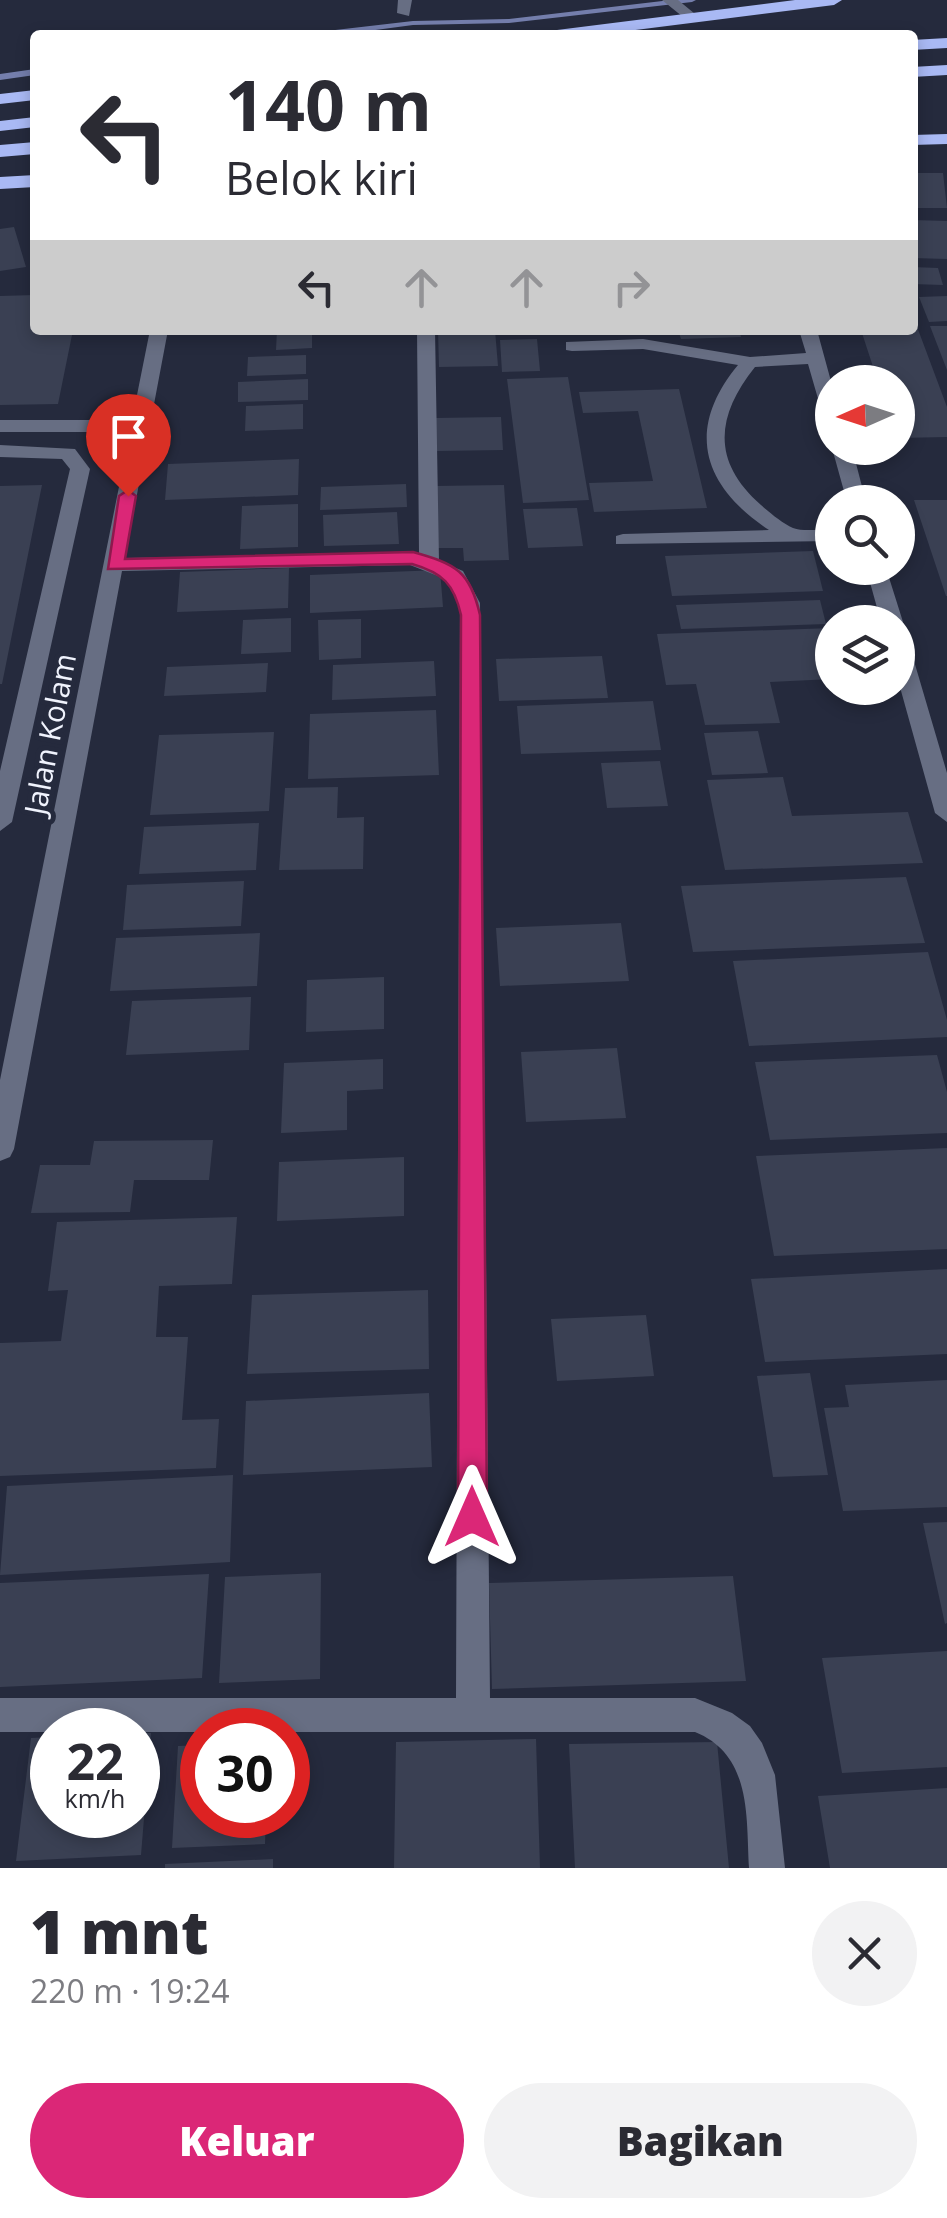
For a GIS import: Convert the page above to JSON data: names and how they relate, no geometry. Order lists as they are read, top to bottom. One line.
{"streets":{"street":["Jalan Kolam"]},"north":"left","page":{"turn":["140 m","Belok kiri"],"speed":"22 km/h","limit":"30","heading":["1 mnt","220 m · 19:24"],"buttons":["Keluar","Bagikan"]}}
